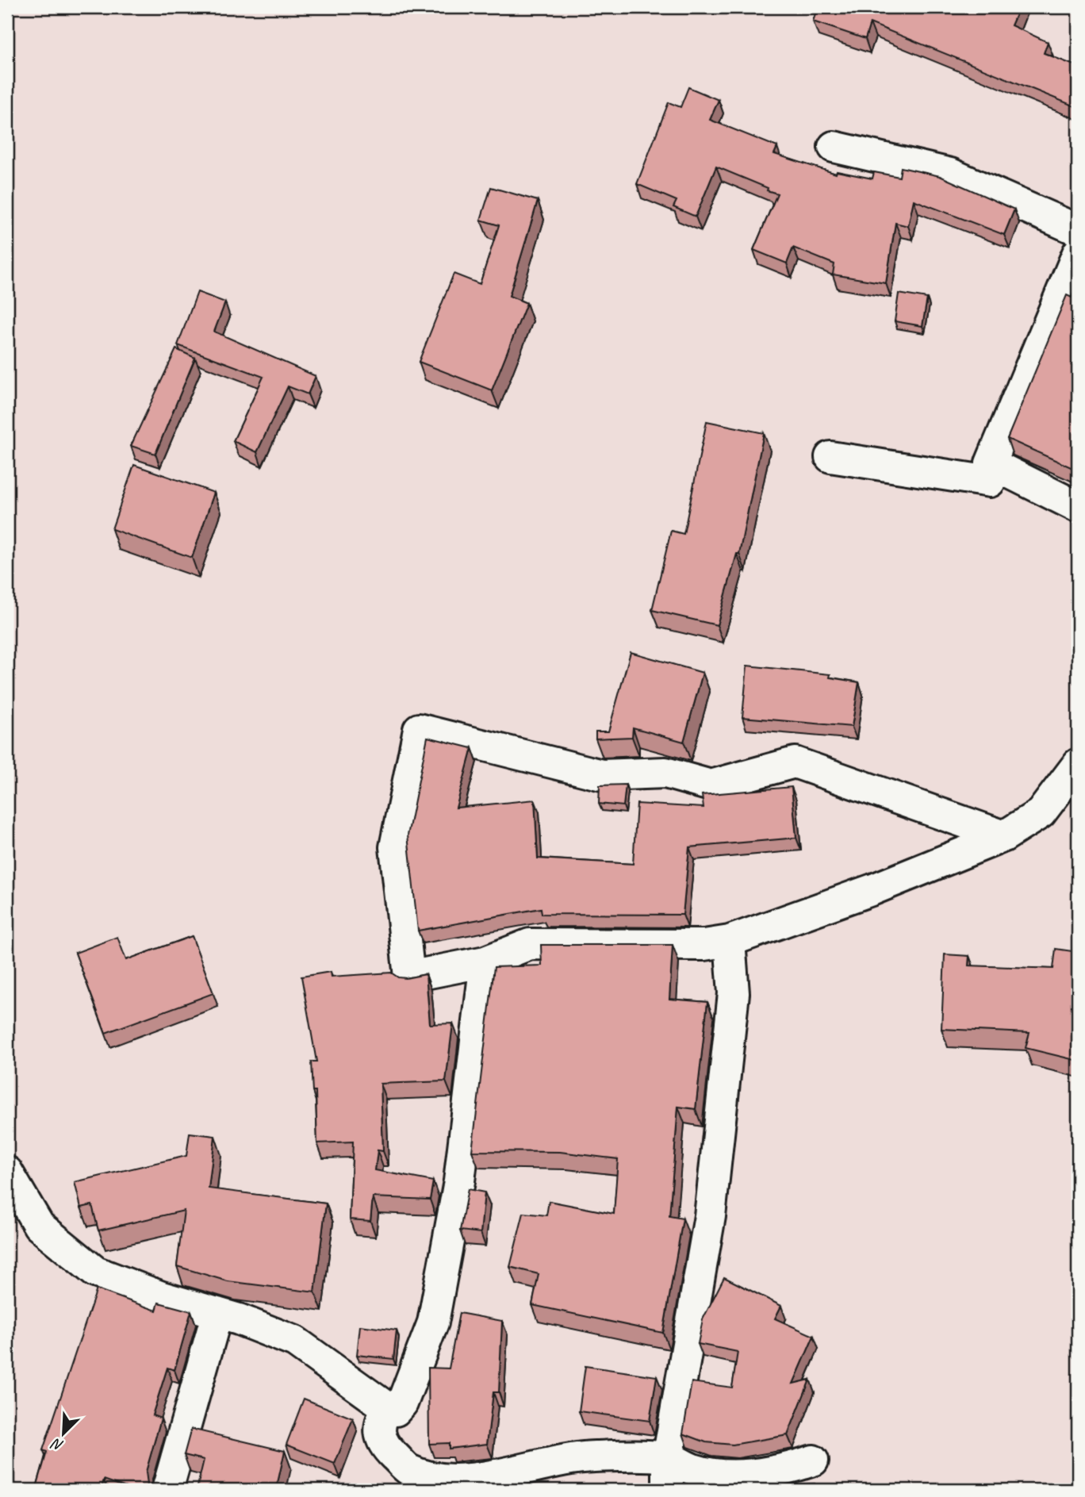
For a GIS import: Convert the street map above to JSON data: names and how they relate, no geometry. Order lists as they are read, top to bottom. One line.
{"north":"bottom left"}
